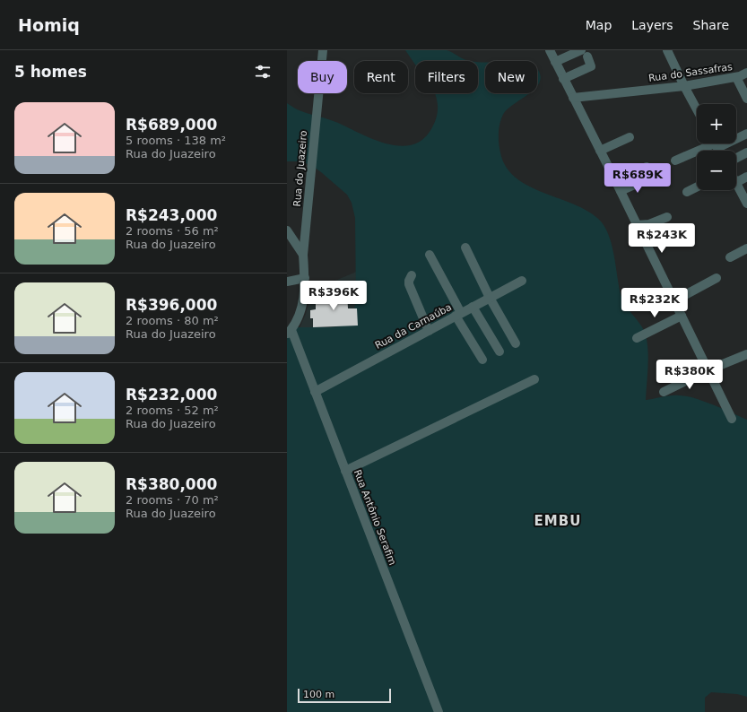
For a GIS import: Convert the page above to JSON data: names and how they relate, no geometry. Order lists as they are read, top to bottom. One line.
{"streets":{"street":["Rua do Sassafras","Rua do Juazeiro","Rua da Carnaúba","Rua Antônio Serafim"]},"crossings":[["Rua do Juazeiro","Rua Antônio Serafim"],["Rua da Carnaúba","Rua Antônio Serafim"]],"districts":["EMBU"],"scale_bar":"100 m","page":{"header":"Homiq","nav":["Map","Layers","Share"],"heading":"5 homes","chip":["Buy","Rent","Filters","New"],"list":[{"name":"R$689,000","note":"5 rooms · 138 m² · Rua do Juazeiro"},{"name":"R$243,000","note":"2 rooms · 56 m² · Rua do Juazeiro"},{"name":"R$396,000","note":"2 rooms · 80 m² · Rua do Juazeiro"},{"name":"R$232,000","note":"2 rooms · 52 m² · Rua do Juazeiro"},{"name":"R$380,000","note":"2 rooms · 70 m² · Rua do Juazeiro"}],"map_buttons":["+","−"],"price":["R$689K","R$243K","R$396K","R$232K","R$380K"],"scale":"100 m"}}
